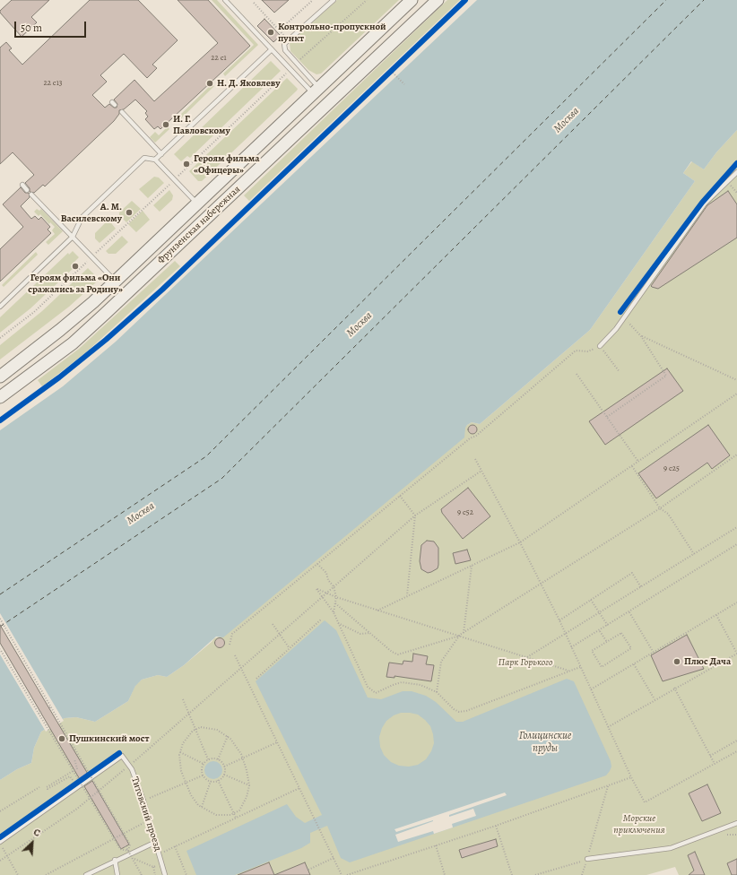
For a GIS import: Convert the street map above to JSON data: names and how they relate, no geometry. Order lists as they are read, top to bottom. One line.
{"streets":{"main road":["Фрунзенская набережная"],"lane":["Титовский проезд"]},"water":["Москва","Голицинские пруды"],"parks":["Парк Горького","Морские приключения"],"places":["Контрольно-пропускной пункт","Н. Д. Яковлеву","И. Г. Павловскому","Героям фильма «Офицеры»","А. М. Василевскому","Героям фильма «Они сражались за Родину»","Плюс Дача","Пушкинский мост"],"house_numbers":["22 с1","22 с13","9 с25","9 с52"],"scale_bar":"50 m","north":"top right"}
